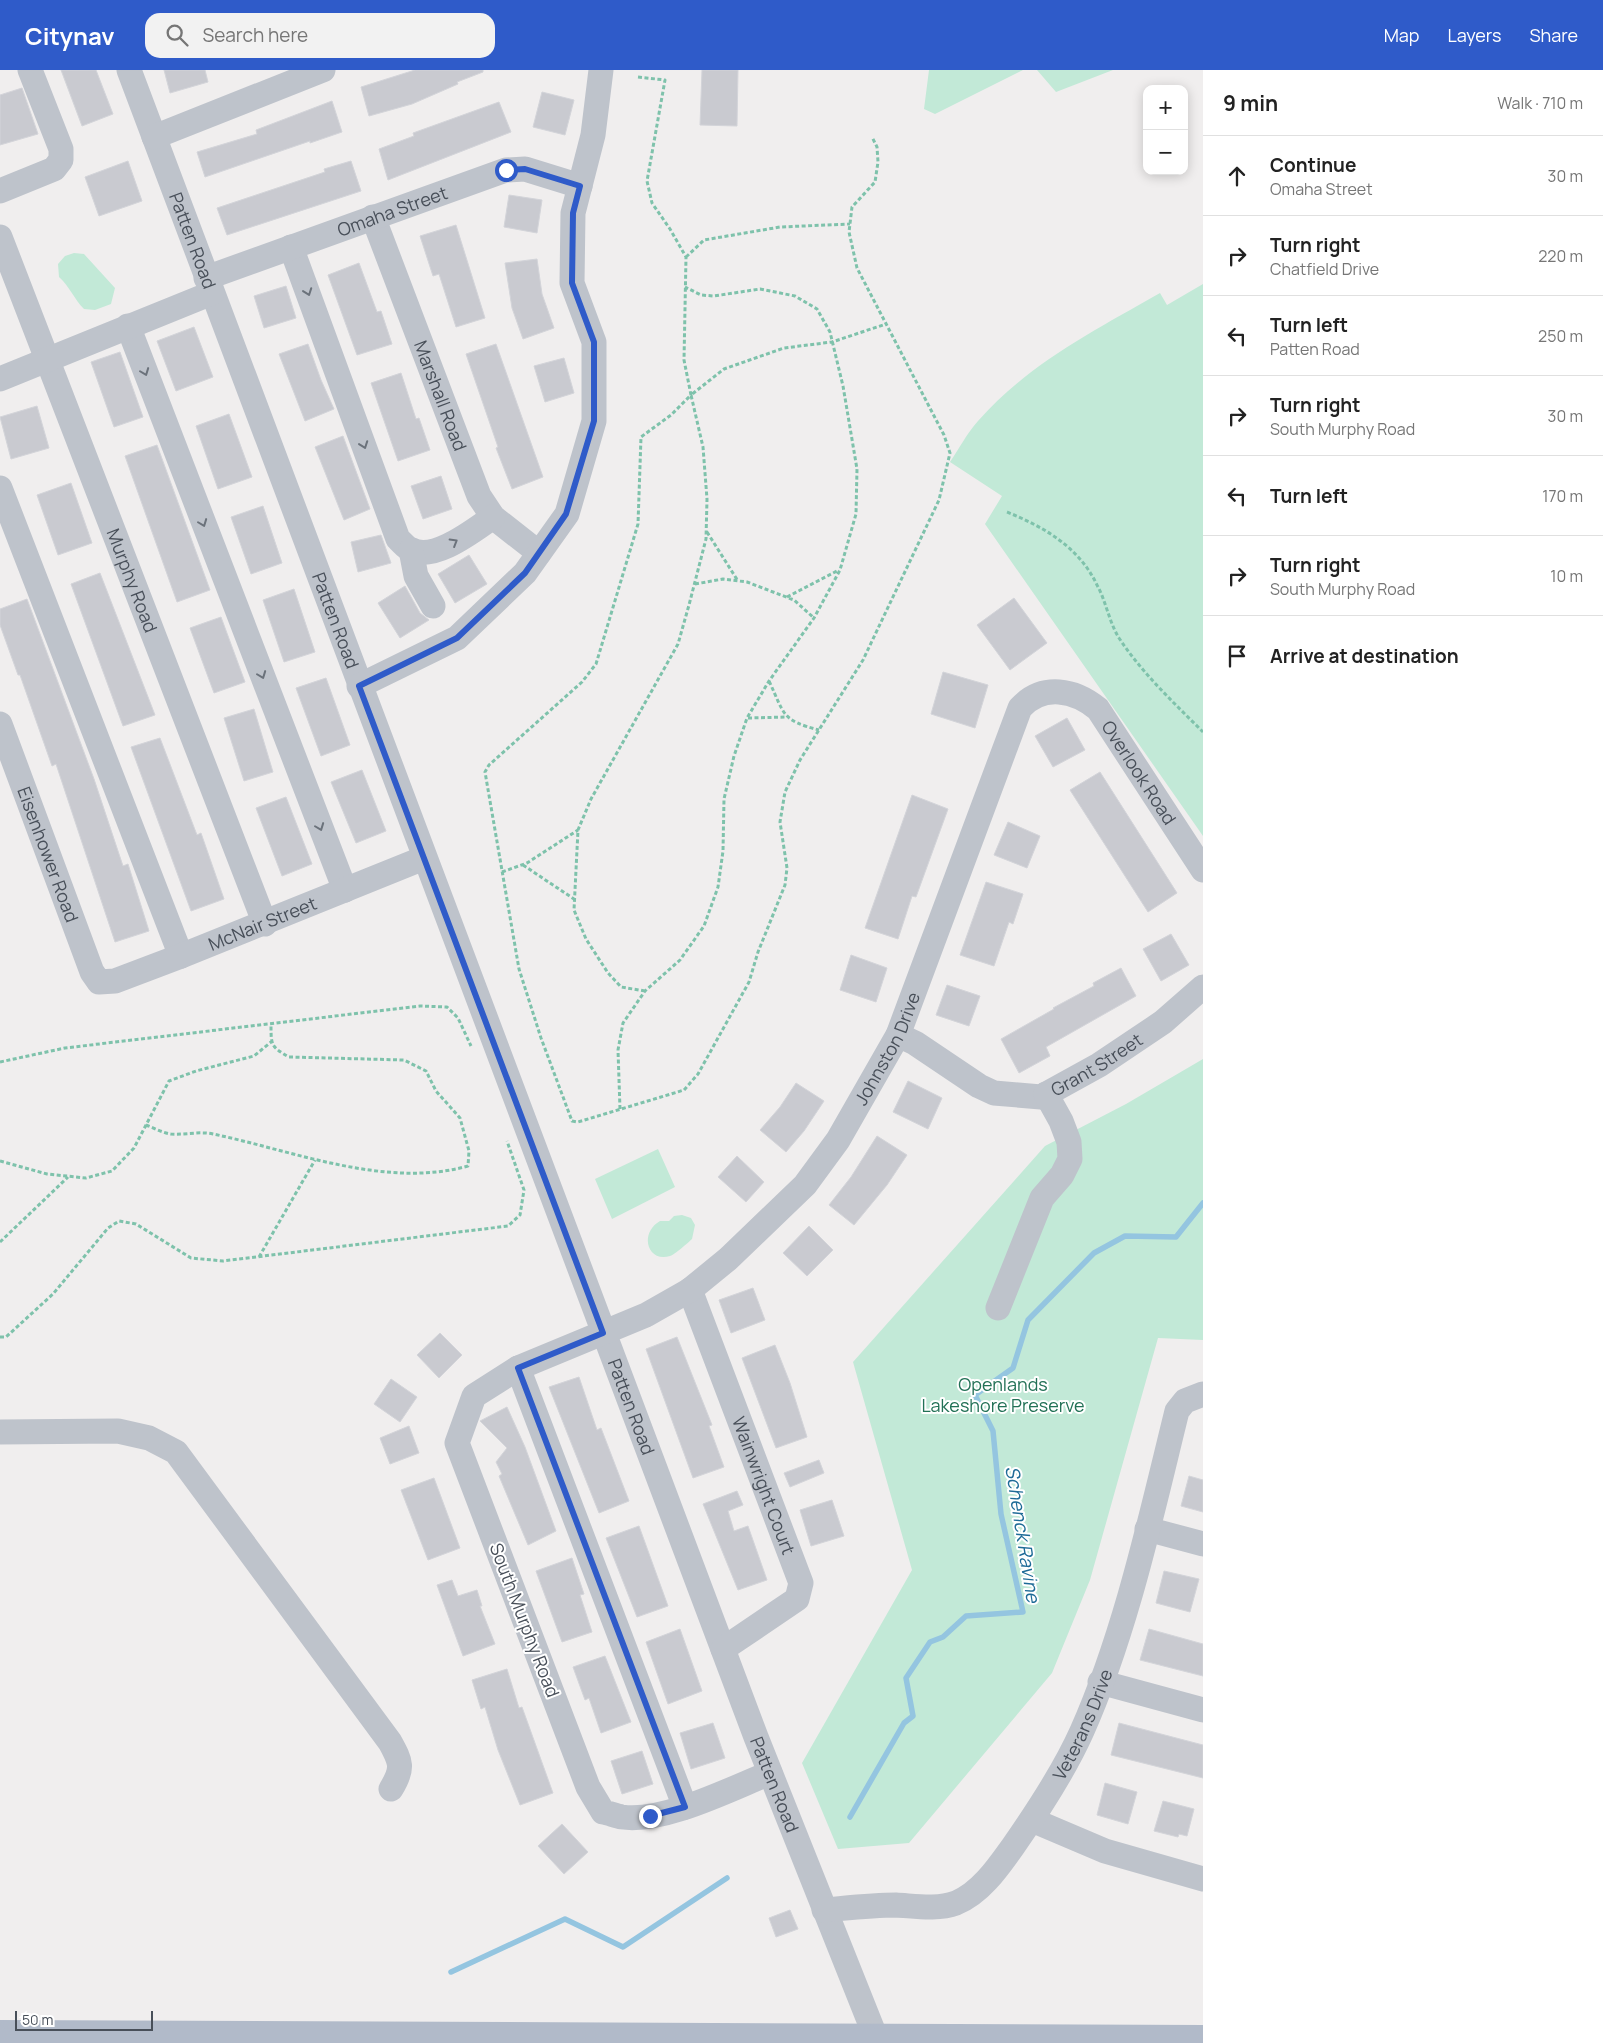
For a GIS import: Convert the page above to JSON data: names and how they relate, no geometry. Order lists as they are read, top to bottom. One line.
{"streets":{"street":["Omaha Street","Patten Road","Marshall Road","Murphy Road","Overlook Road","Eisenhower Road","McNair Street","Johnston Drive","Grant Street","Wainwright Court","South Murphy Road","Veterans Drive"]},"crossings":[["Omaha Street","Patten Road"],["Omaha Street","Marshall Road"],["Omaha Street","Murphy Road"],["Patten Road","McNair Street"],["Patten Road","Johnston Drive"],["Patten Road","Wainwright Court"],["Patten Road","South Murphy Road"],["Patten Road","Veterans Drive"],["Murphy Road","McNair Street"],["Overlook Road","Johnston Drive"],["Eisenhower Road","McNair Street"],["Johnston Drive","Grant Street"],["Johnston Drive","Wainwright Court"],["Johnston Drive","South Murphy Road"]],"water":["Schenck Ravine"],"parks":["Openlands Lakeshore Preserve"],"scale_bar":"50 m","page":{"header":"Citynav","search":"Search here","nav":["Map","Layers","Share"],"heading":["9 min","Walk · 710 m"],"map_buttons":["+","−"],"list":[["Continue","Omaha Street","30 m"],["Turn right","Chatfield Drive","220 m"],["Turn left","Patten Road","250 m"],["Turn right","South Murphy Road","30 m"],["Turn left","170 m"],["Turn right","South Murphy Road","10 m"],"Arrive at destination"],"scale":"50 m"}}
